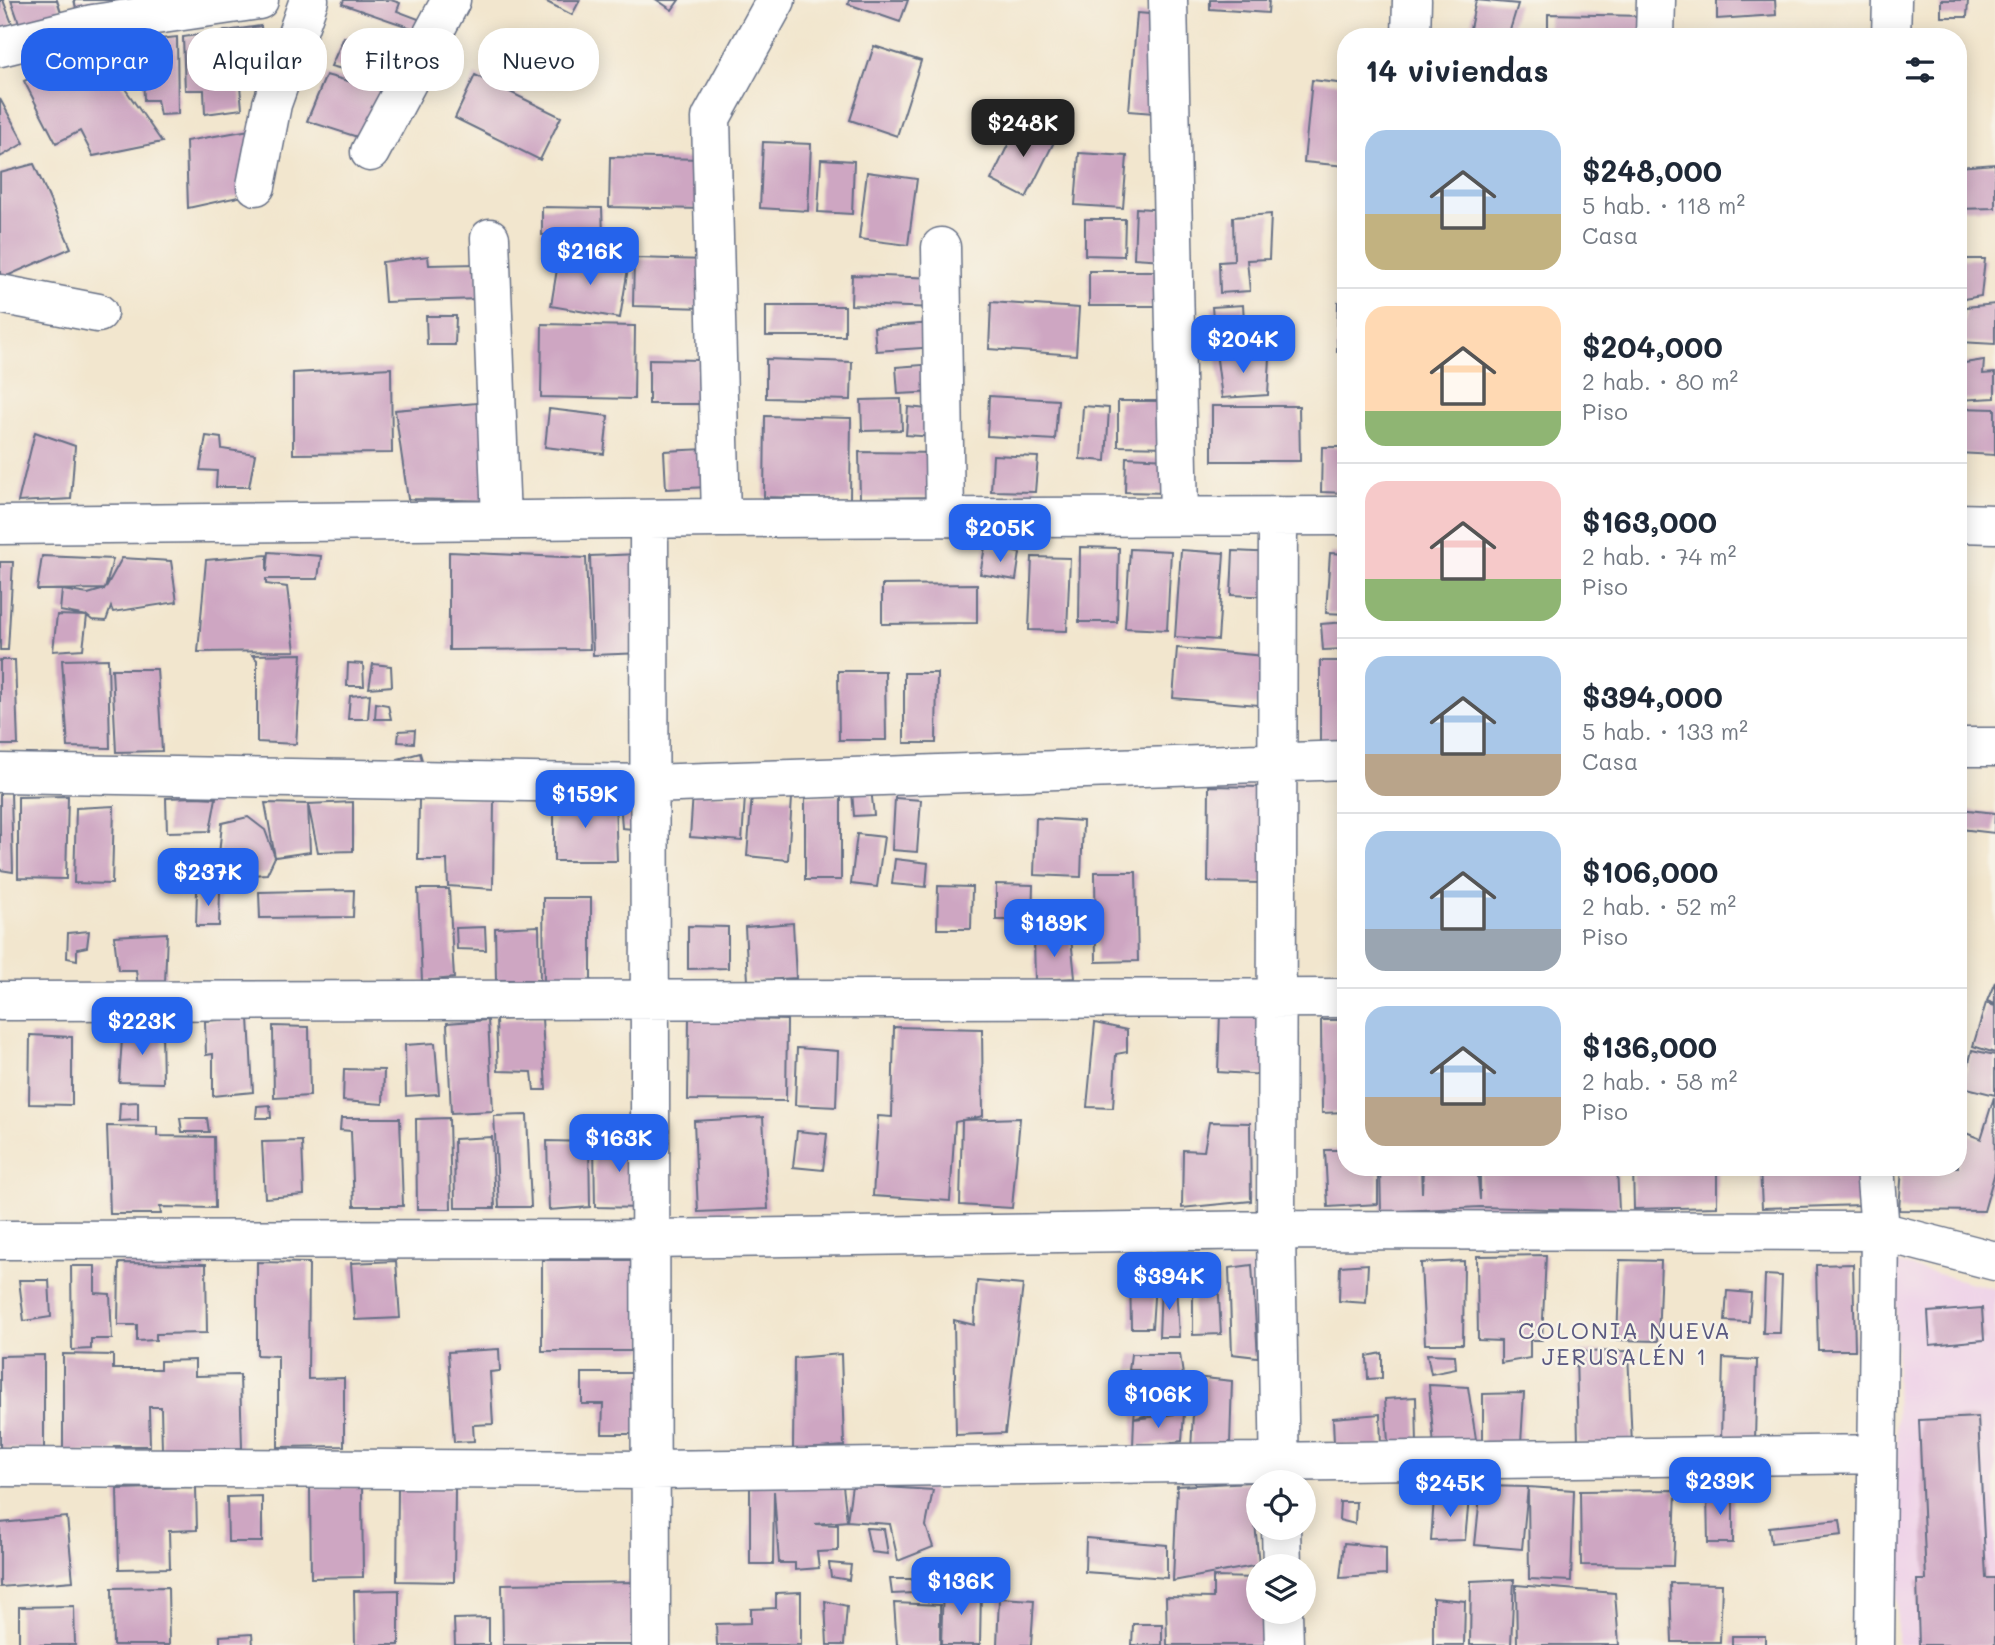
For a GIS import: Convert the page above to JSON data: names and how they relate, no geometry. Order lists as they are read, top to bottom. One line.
{"districts":["COLONIA NUEVA JERUSALÉN 1"],"page":{"chip":["Comprar","Alquilar","Filtros","Nuevo"],"heading":"14 viviendas","price":["$248K","$216K","$204K","$205K","$159K","$237K","$189K","$223K","$163K","$394K","$106K","$239K","$245K","$136K"],"list":[{"name":"$248,000","note":"5 hab. · 118 m² · Casa"},{"name":"$204,000","note":"2 hab. · 80 m² · Piso"},{"name":"$163,000","note":"2 hab. · 74 m² · Piso"},{"name":"$394,000","note":"5 hab. · 133 m² · Casa"},{"name":"$106,000","note":"2 hab. · 52 m² · Piso"},{"name":"$136,000","note":"2 hab. · 58 m² · Piso"}]}}
